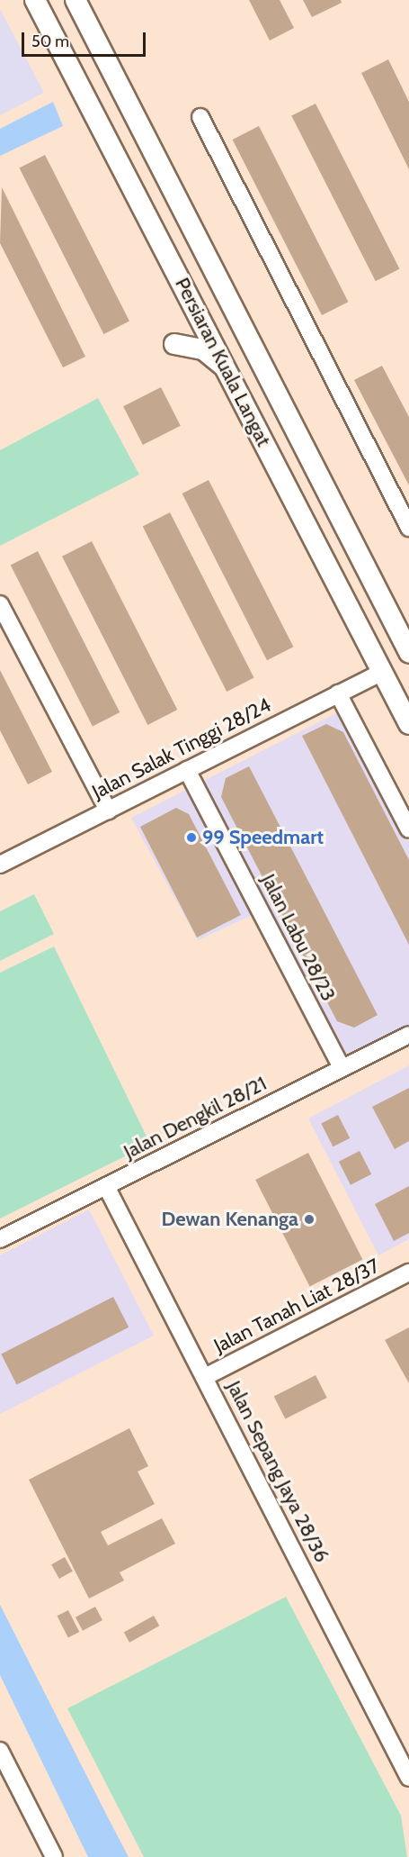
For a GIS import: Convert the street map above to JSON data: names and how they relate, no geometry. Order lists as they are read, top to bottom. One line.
{"streets":{"main road":["Persiaran Kuala Langat"],"street":["Jalan Salak Tinggi 28/24","Jalan Labu 28/23","Jalan Dengkil 28/21","Jalan Tanah Liat 28/37","Jalan Sepang Jaya 28/36"]},"crossings":[["Persiaran Kuala Langat","Jalan Salak Tinggi 28/24"],["Jalan Salak Tinggi 28/24","Jalan Labu 28/23"],["Jalan Labu 28/23","Jalan Dengkil 28/21"],["Jalan Dengkil 28/21","Jalan Sepang Jaya 28/36"],["Jalan Tanah Liat 28/37","Jalan Sepang Jaya 28/36"]],"places":["99 Speedmart","Dewan Kenanga"],"scale_bar":"50 m"}
